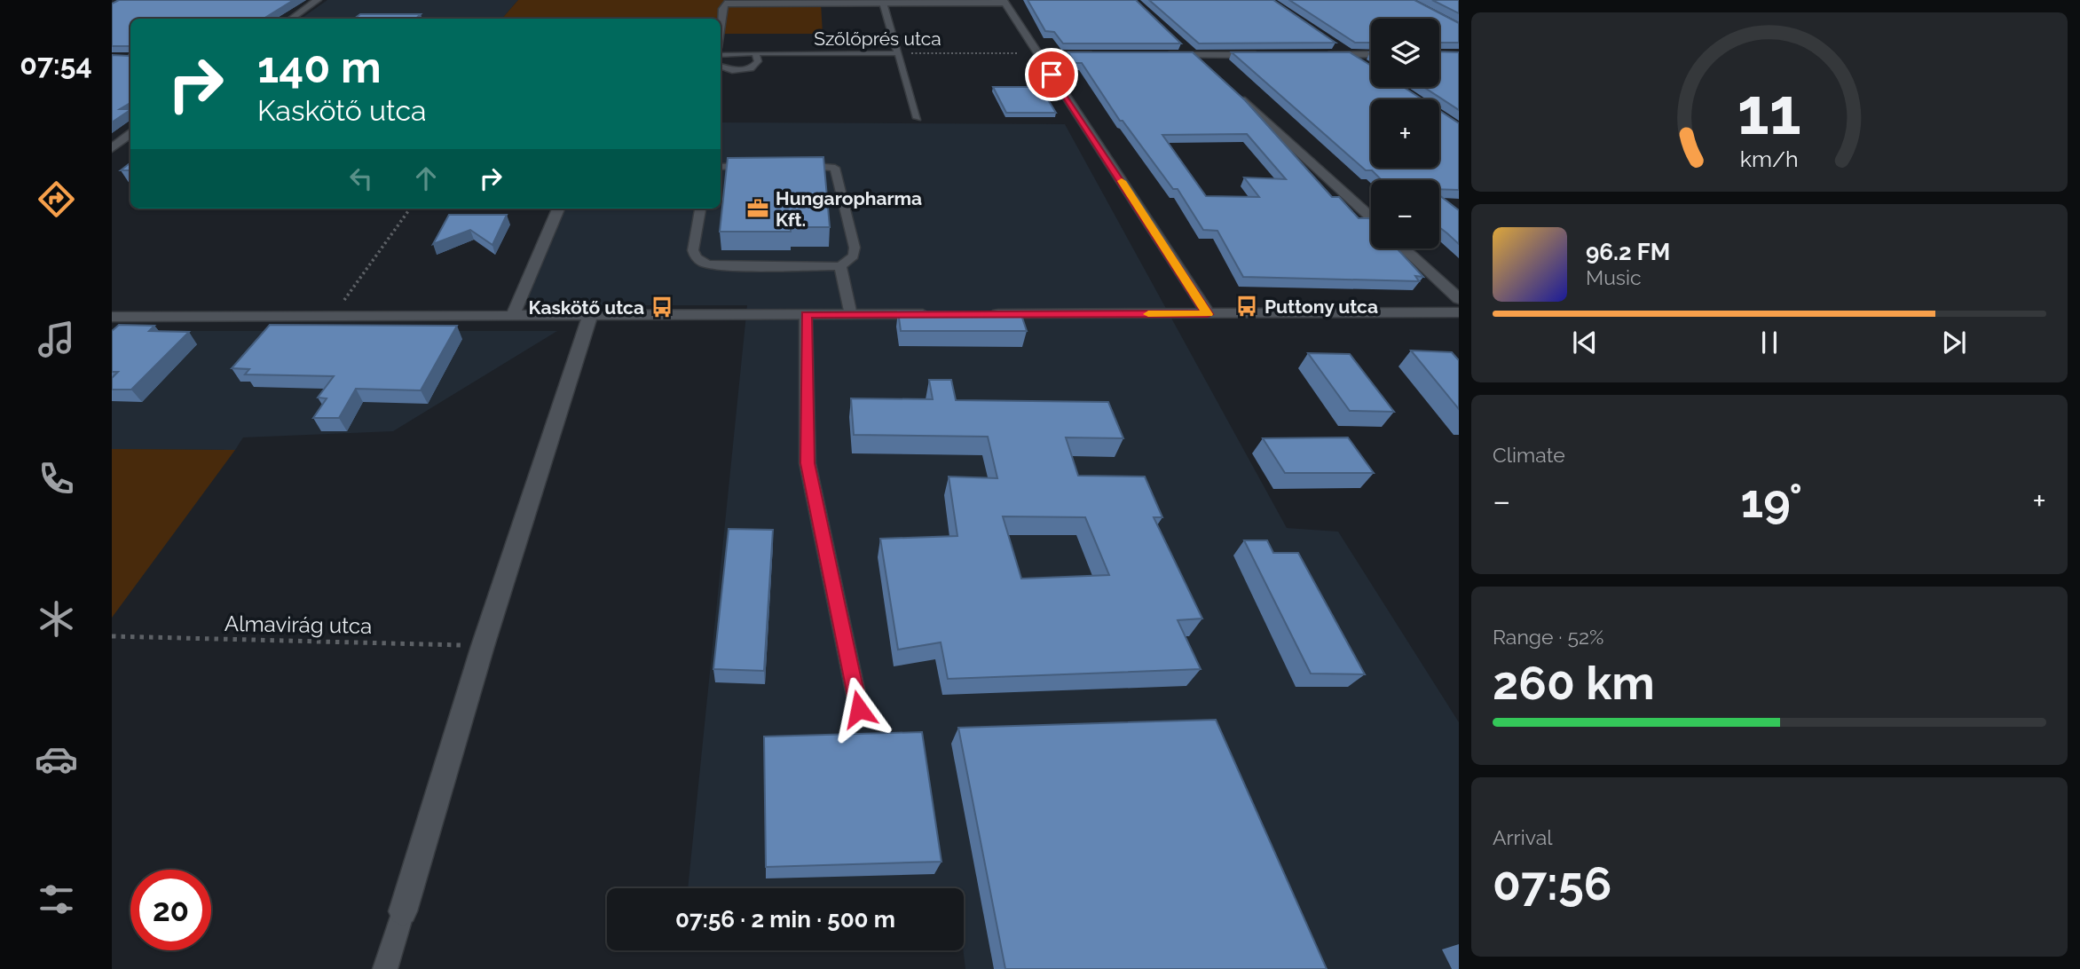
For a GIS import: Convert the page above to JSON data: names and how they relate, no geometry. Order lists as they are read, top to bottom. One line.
{"streets":{"lane":["Szőlőprés utca"],"path":["Almavirág utca"]},"places":{"office":["Hungaropharma Kft."],"bus stop":["Puttony utca","Kaskötő utca"]},"page":{"tabs":"07:54","map_buttons":["+","−"],"turn":["140 m","Kaskötő utca"],"song":["96.2 FM","Music"],"tile":["Climate",["Range · 52%","260 km"],["Arrival","07:56"]],"heat":["−","19°","+"],"limit":"20","trip":"07:56 · 2 min · 500 m","gauge":["11","km/h"]}}
